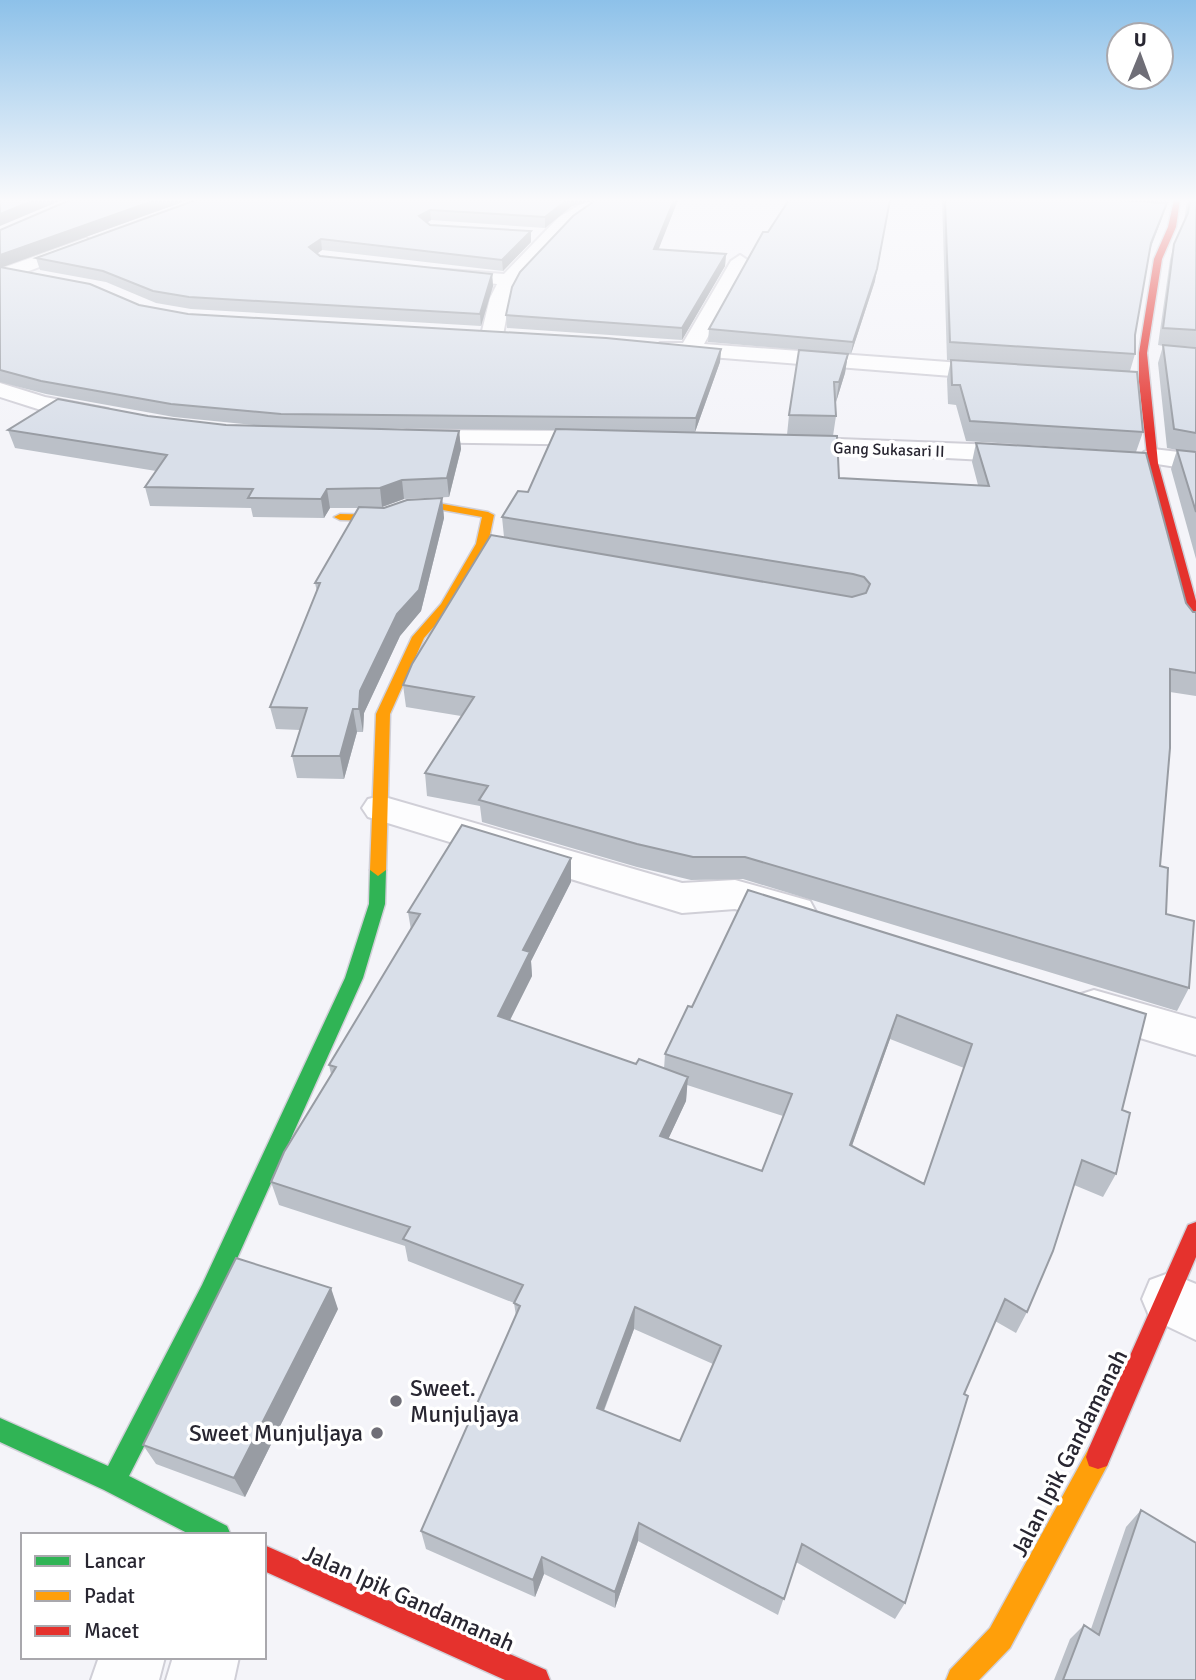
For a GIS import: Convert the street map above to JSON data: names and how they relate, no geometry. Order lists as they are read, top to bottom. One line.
{"streets":{"street":["Gang Sukasari II","Jalan Ipik Gandamanah"]},"places":["Sweet. Munjuljaya","Sweet Munjuljaya"],"legend":["Lancar","Padat","Macet"],"north":"top"}
